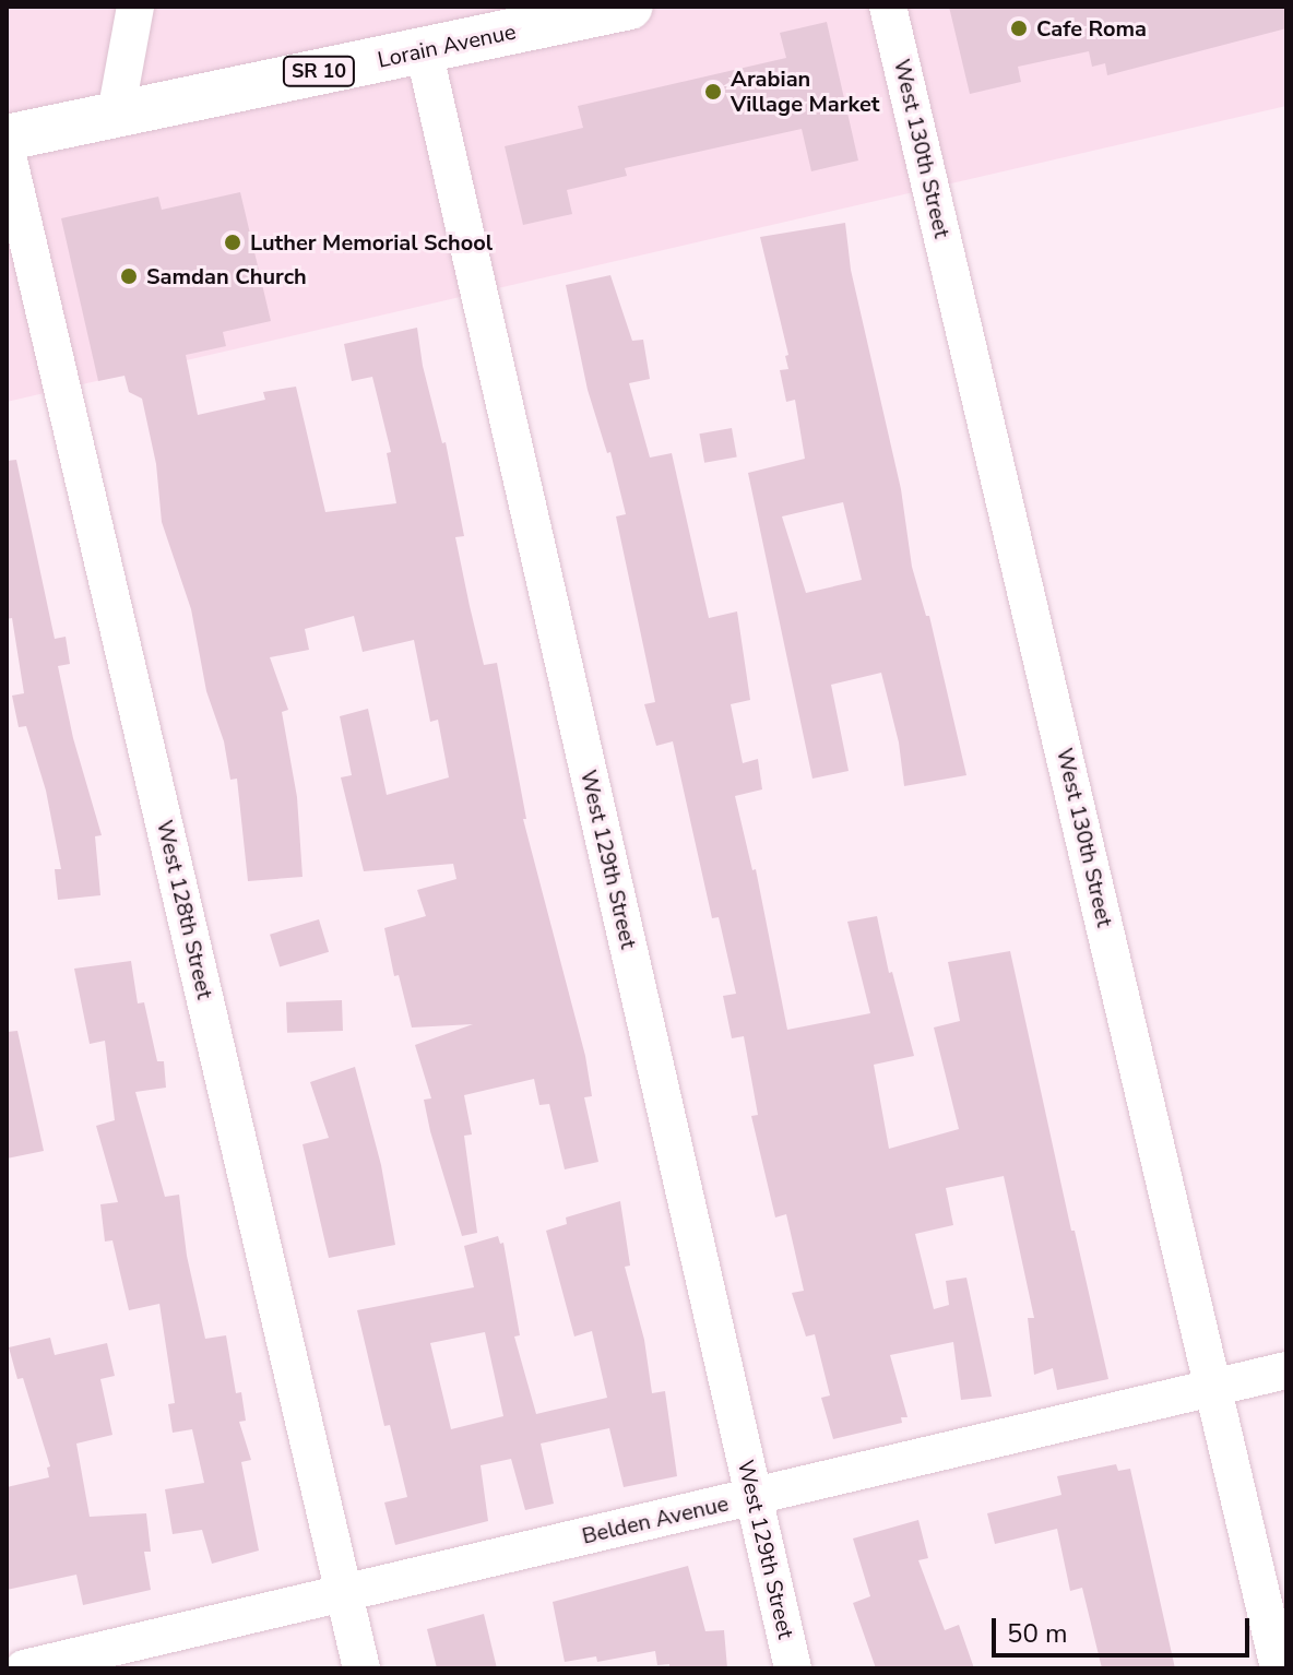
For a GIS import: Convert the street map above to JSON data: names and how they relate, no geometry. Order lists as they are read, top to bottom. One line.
{"streets":{"main road":["Lorain Avenue","SR 10"],"street":["West 130th Street","West 129th Street","West 128th Street","Belden Avenue"]},"crossings":[["Lorain Avenue","West 129th Street"],["West 130th Street","Belden Avenue"],["West 129th Street","Belden Avenue"],["West 128th Street","Belden Avenue"]],"places":["Cafe Roma","Arabian Village Market","Luther Memorial School","Samdan Church"],"scale_bar":"50 m"}
